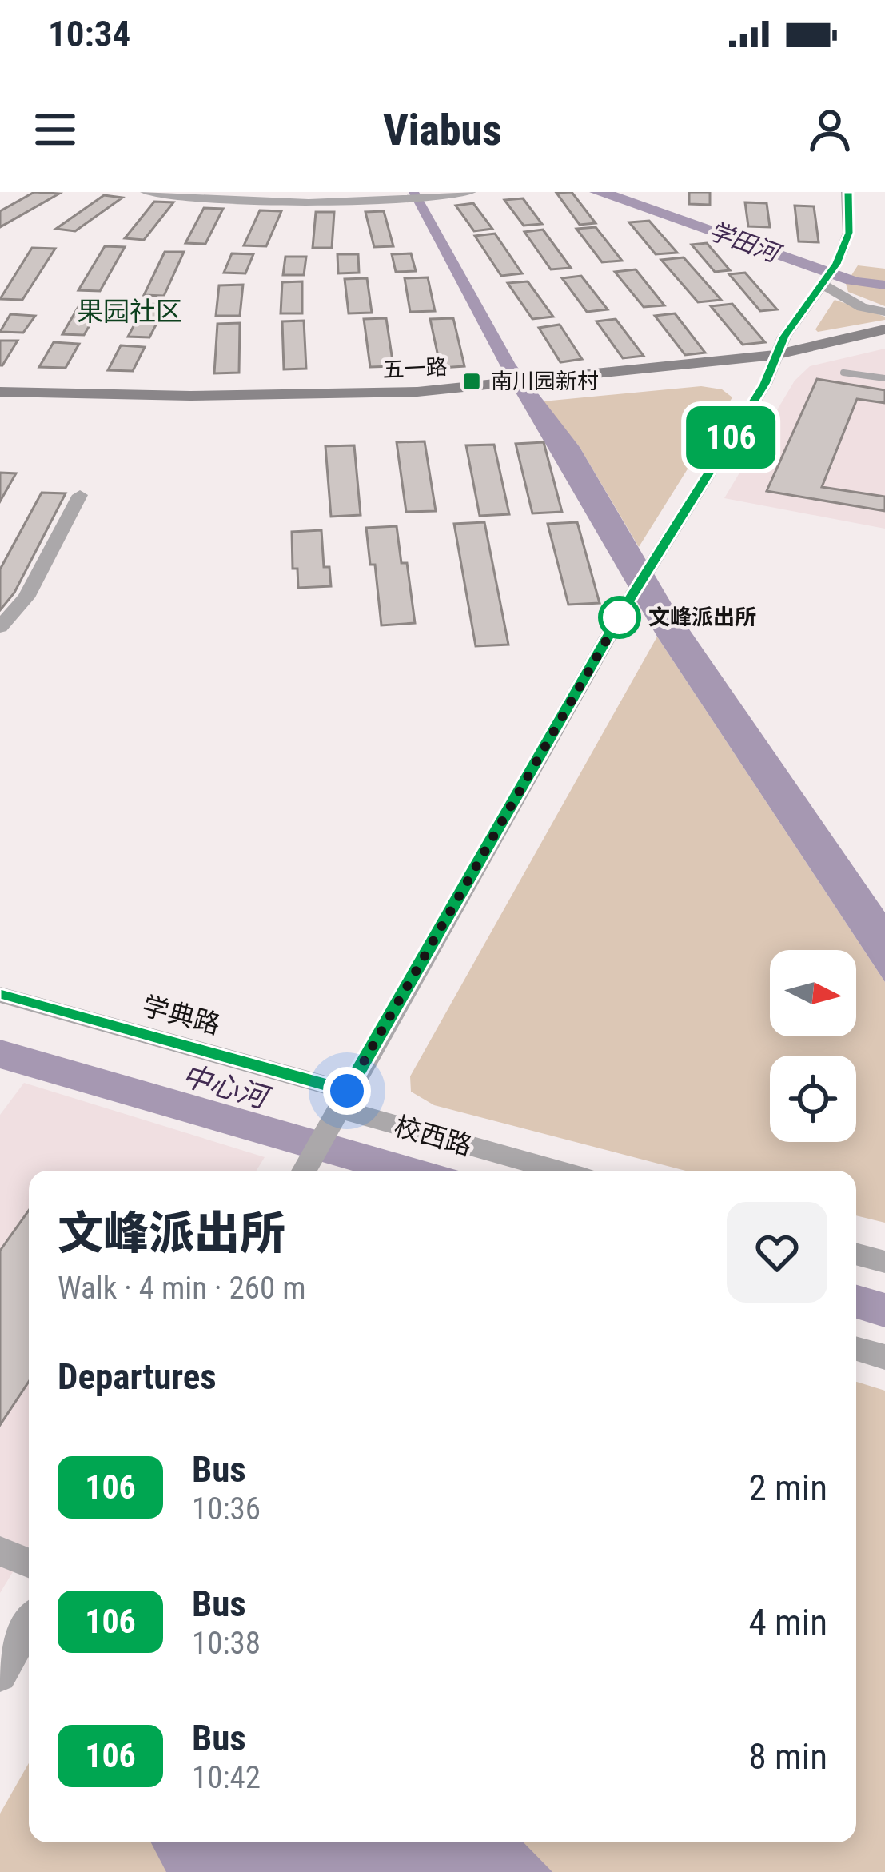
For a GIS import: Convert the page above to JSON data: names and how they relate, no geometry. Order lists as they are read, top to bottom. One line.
{"streets":{"main road":["五一路"],"street":["学典路","校西路"]},"crossings":[["学典路","校西路"]],"districts":["果园社区"],"water":["学田河","中心河"],"places":{"transit":["南川园新村"],"other":["文峰派出所"]},"lines":["bus line 106"],"north":"right","page":{"status":"10:34","header":"Viabus","on_map":"106","heading":[["文峰派出所","Walk · 4 min · 260 m"],"Departures"],"list":[{"mark":"106","name":"Bus","note":"10:36","value":"2 min"},{"mark":"106","name":"Bus","note":"10:38","value":"4 min"},{"mark":"106","name":"Bus","note":"10:42","value":"8 min"}]}}
